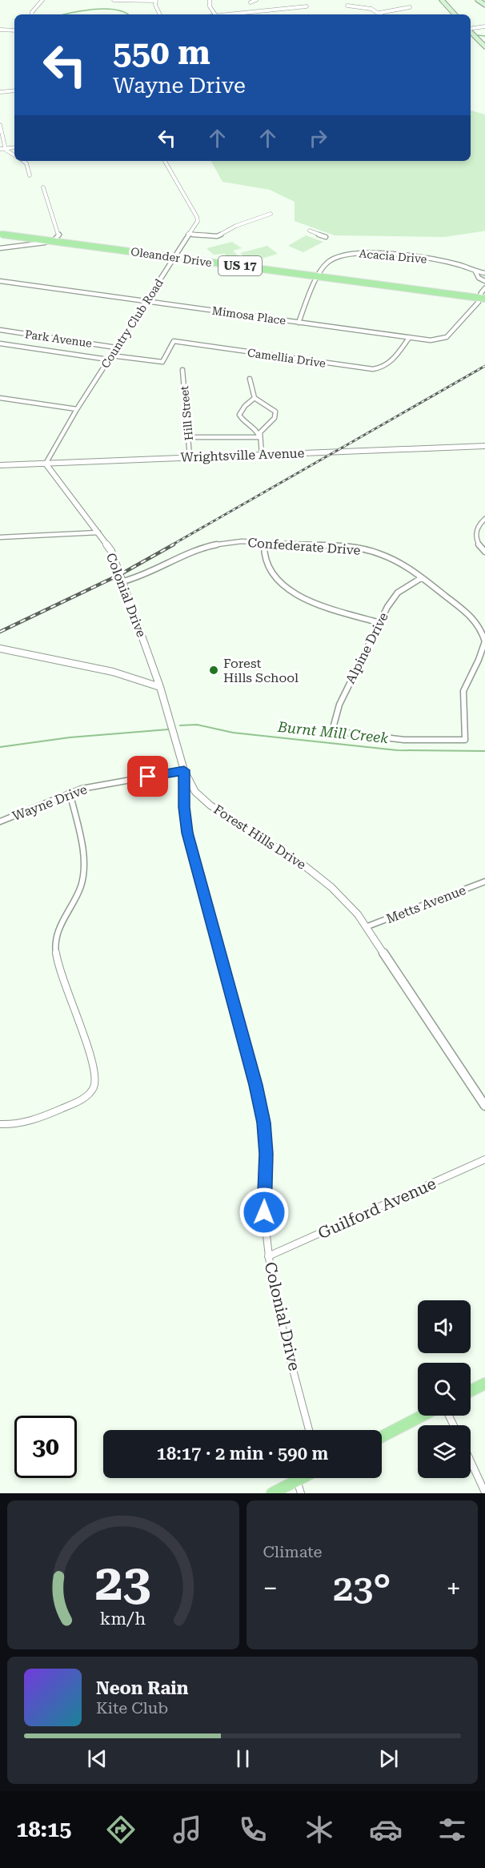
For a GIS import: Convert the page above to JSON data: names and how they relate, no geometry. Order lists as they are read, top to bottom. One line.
{"streets":{"main road":["Oleander Drive","US 17"],"street":["Acacia Drive","Mimosa Place","Country Club Road","Park Avenue","Camellia Drive","Hill Street","Wrightsville Avenue","Confederate Drive","Colonial Drive","Alpine Drive","Wayne Drive","Forest Hills Drive","Metts Avenue","Guilford Avenue"]},"crossings":[["Acacia Drive","Oleander Drive"],["Acacia Drive","Mimosa Place"],["Oleander Drive","Mimosa Place"],["Oleander Drive","Country Club Road"],["Mimosa Place","Country Club Road"],["Mimosa Place","Camellia Drive"],["Country Club Road","Park Avenue"],["Country Club Road","Camellia Drive"],["Country Club Road","Wrightsville Avenue"],["Country Club Road","Colonial Drive"],["Hill Street","Wrightsville Avenue"],["Wrightsville Avenue","Colonial Drive"],["Confederate Drive","Colonial Drive"],["Confederate Drive","Alpine Drive"],["Colonial Drive","Wayne Drive"],["Colonial Drive","Forest Hills Drive"],["Colonial Drive","Guilford Avenue"],["Wayne Drive","Forest Hills Drive"],["Forest Hills Drive","Metts Avenue"]],"water":["Burnt Mill Creek"],"places":["Forest Hills School"],"page":{"turn":["550 m","Wayne Drive"],"limit":"30","trip":"18:17 · 2 min · 590 m","tile":"Climate","heat":["−","23°","+"],"song":["Neon Rain","Kite Club"],"tabs":"18:15","gauge":["23","km/h"]}}
